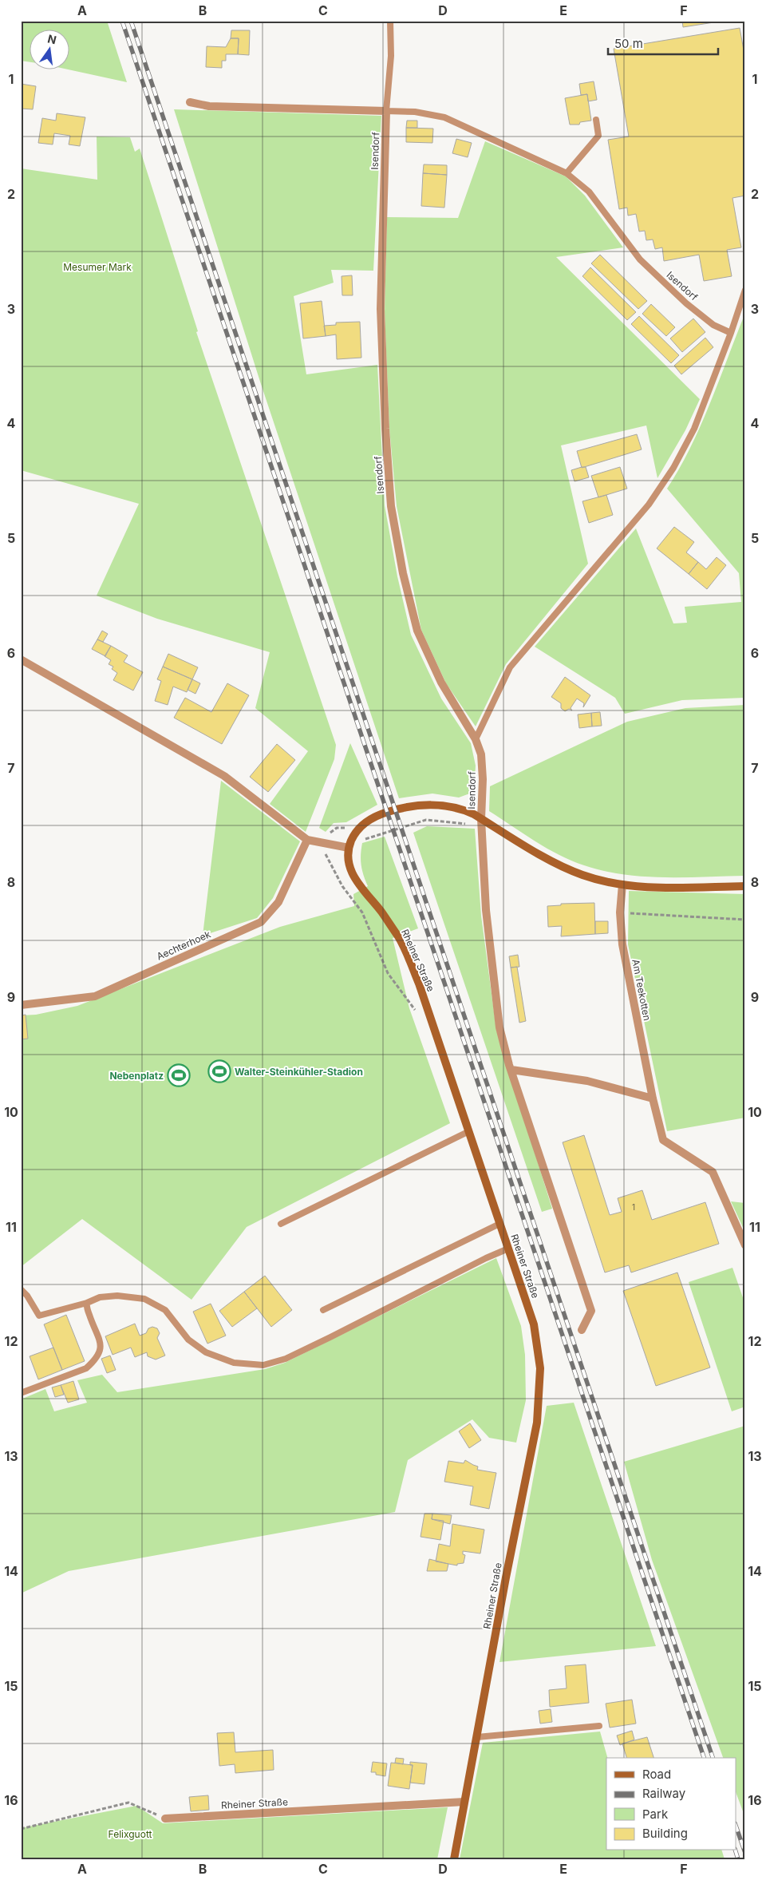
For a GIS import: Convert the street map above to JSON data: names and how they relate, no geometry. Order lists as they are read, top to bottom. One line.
{"streets":{"street":["Isendorf","Aechterhoek","Rheiner Straße","Am Teekotten"]},"crossings":[["Isendorf","Rheiner Straße"],["Isendorf","Am Teekotten"]],"parks":["Mesumer Mark","Felixguott"],"places":{"sports":["Walter-Steinkühler-Stadion","Nebenplatz"]},"house_numbers":["1"],"legend":["Road","Railway","Park","Building"],"scale_bar":"50 m","north":"top","grid":{"columns":["A","B","C","D","E","F"],"rows":["1","2","3","4","5","6","7","8","9","10","11","12","13","14","15","16"]}}
